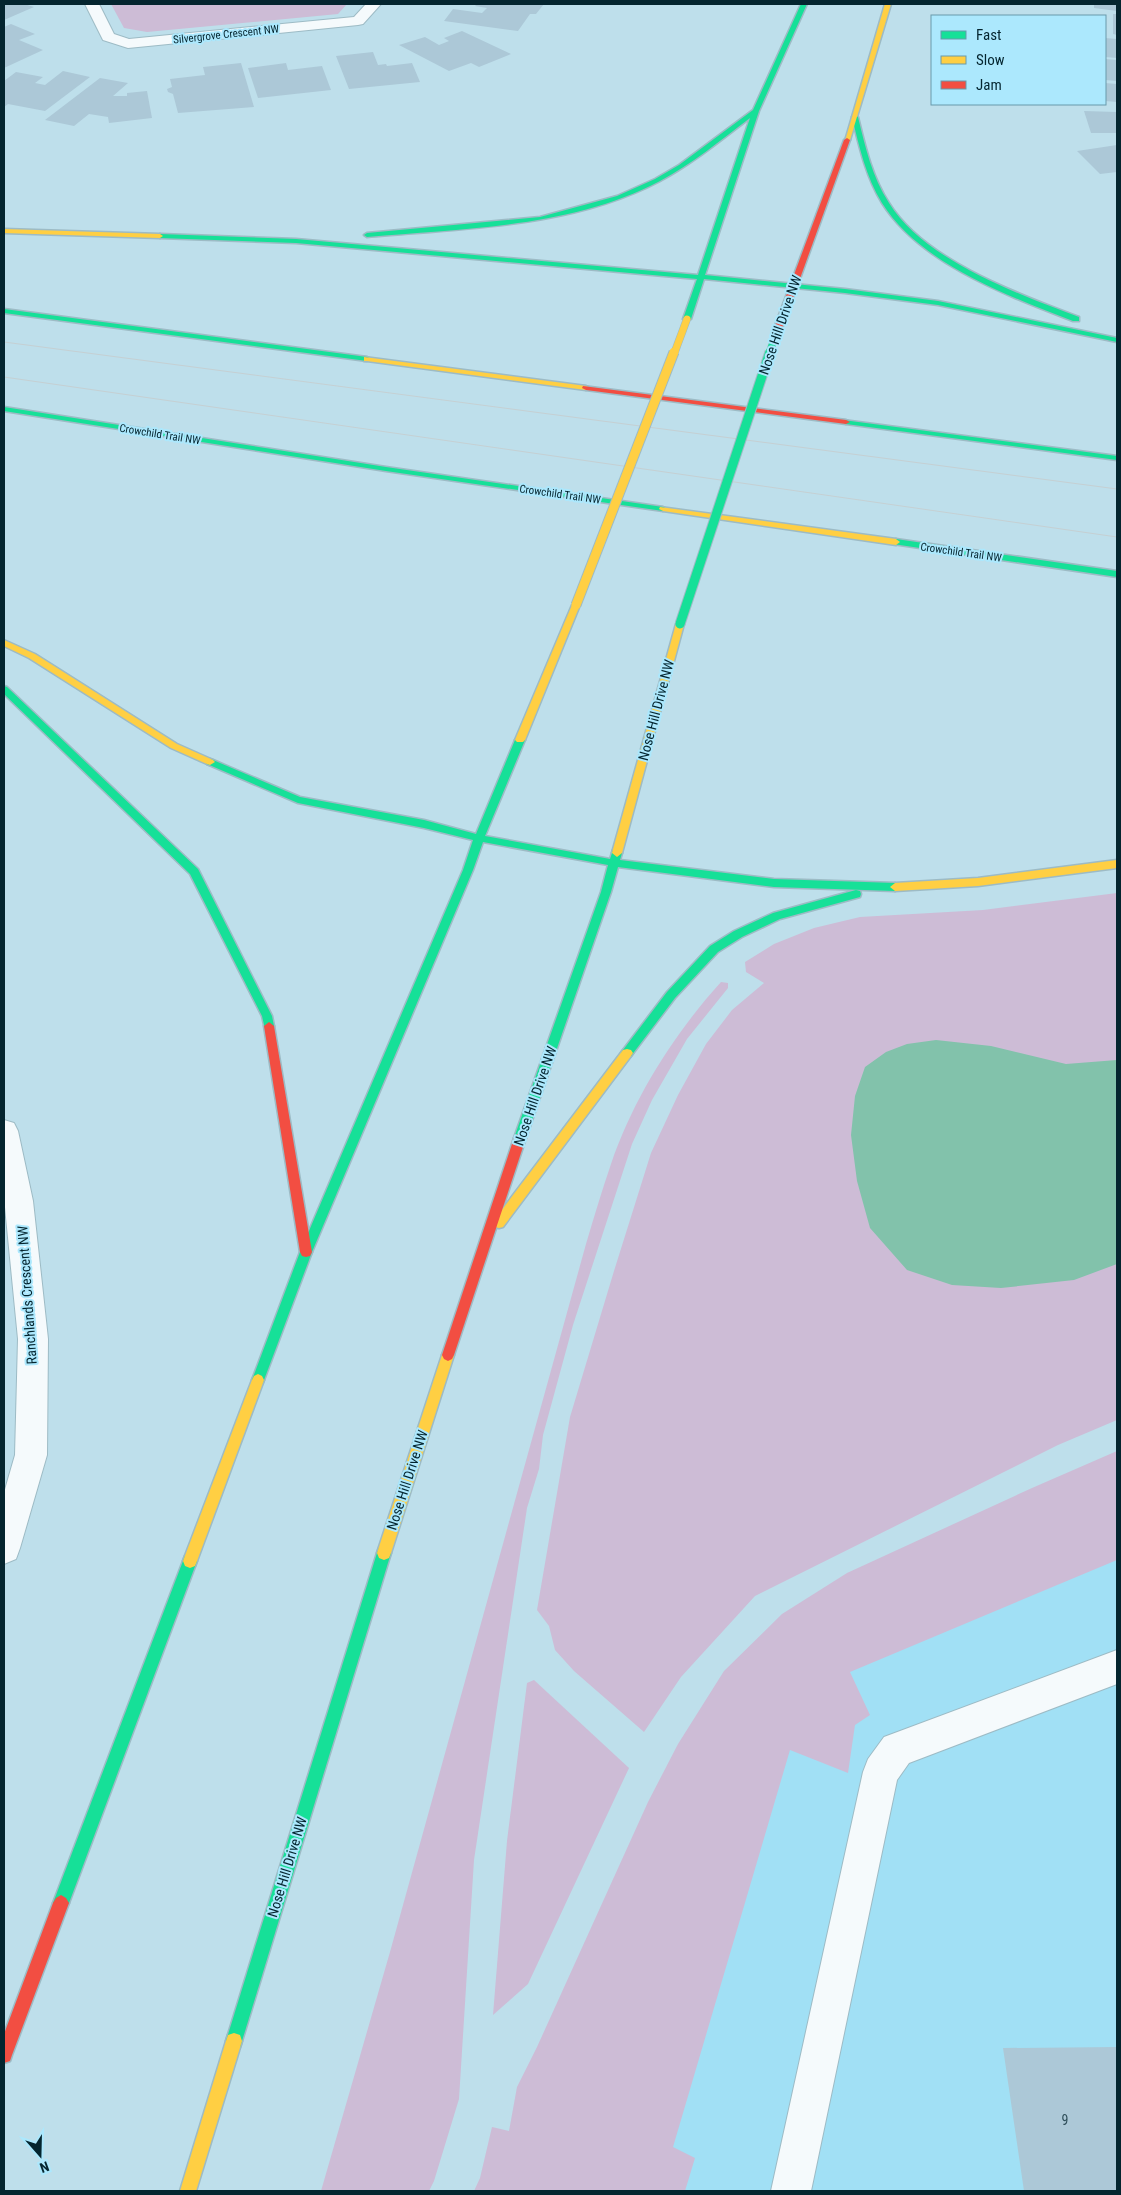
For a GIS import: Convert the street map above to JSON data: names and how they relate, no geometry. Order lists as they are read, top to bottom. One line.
{"streets":{"main road":["Nose Hill Drive NW","Crowchild Trail NW"],"street":["Silvergrove Crescent NW","Ranchlands Crescent NW"]},"house_numbers":["9"],"legend":["Fast","Slow","Jam"],"north":"bottom"}
